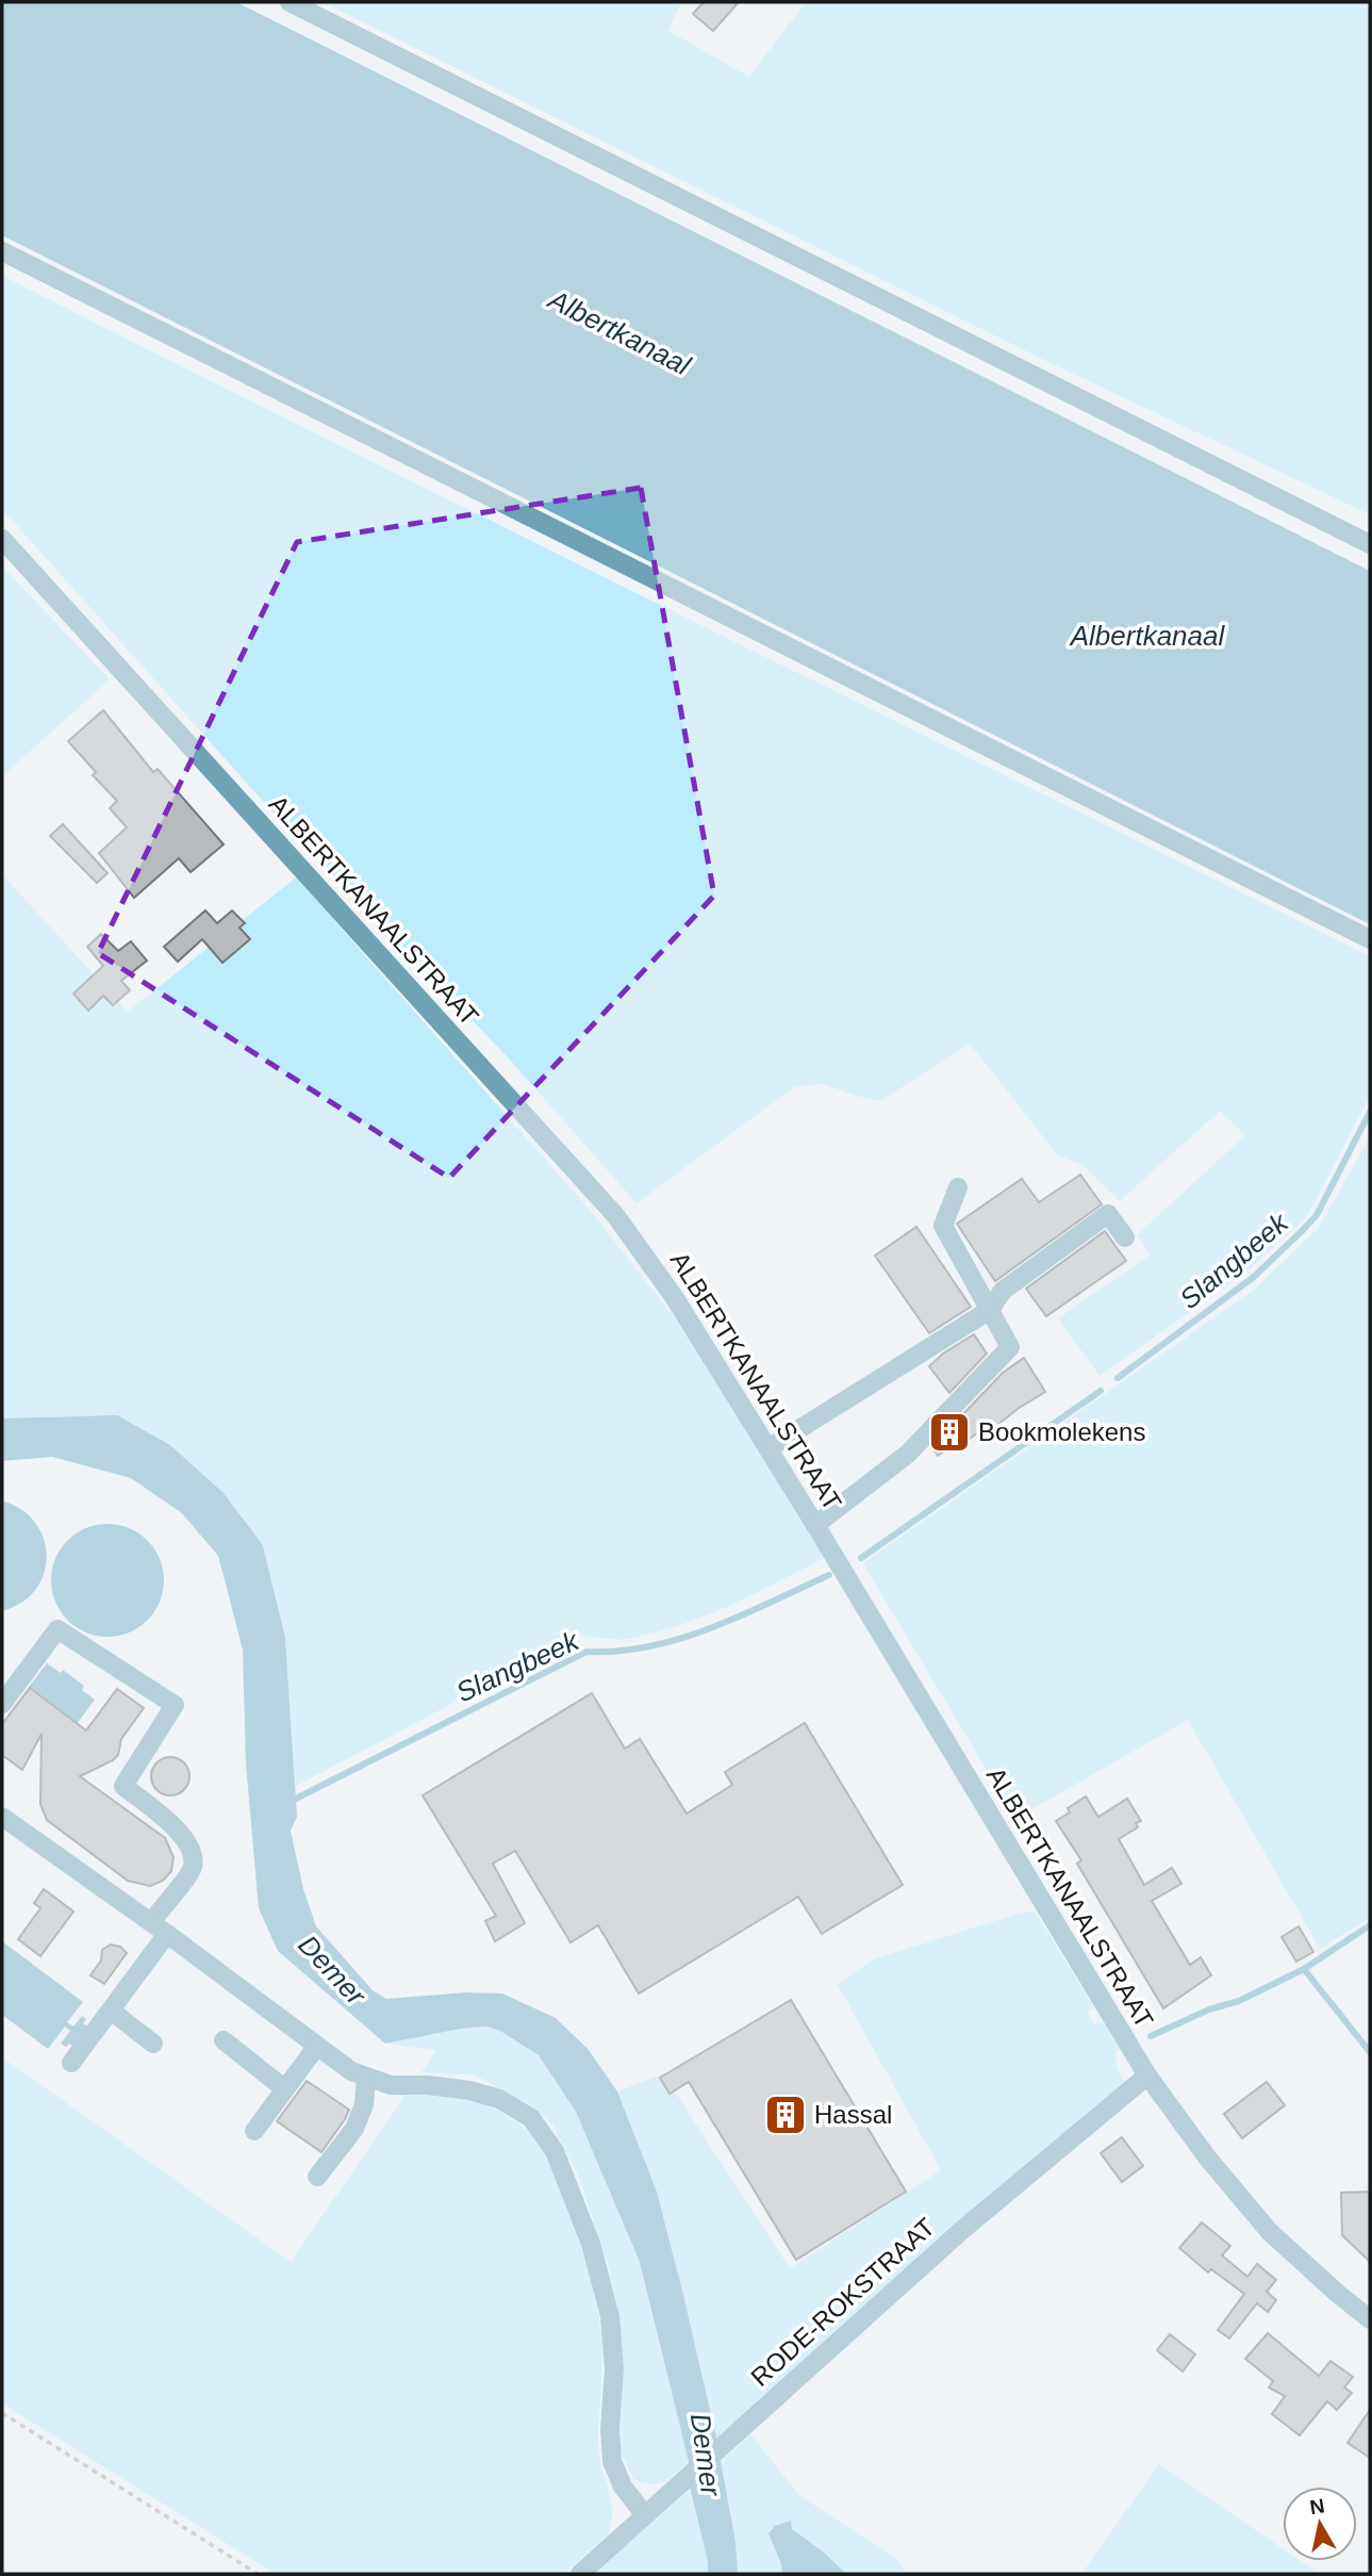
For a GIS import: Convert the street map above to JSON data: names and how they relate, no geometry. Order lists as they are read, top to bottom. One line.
{"streets":{"street":["ALBERTKANAALSTRAAT","RODE-ROKSTRAAT"]},"crossings":[["ALBERTKANAALSTRAAT","RODE-ROKSTRAAT"]],"water":["Albertkanaal","Slangbeek","Demer"],"places":{"building":["Bookmolekens","Hassal"]},"north":"top"}
